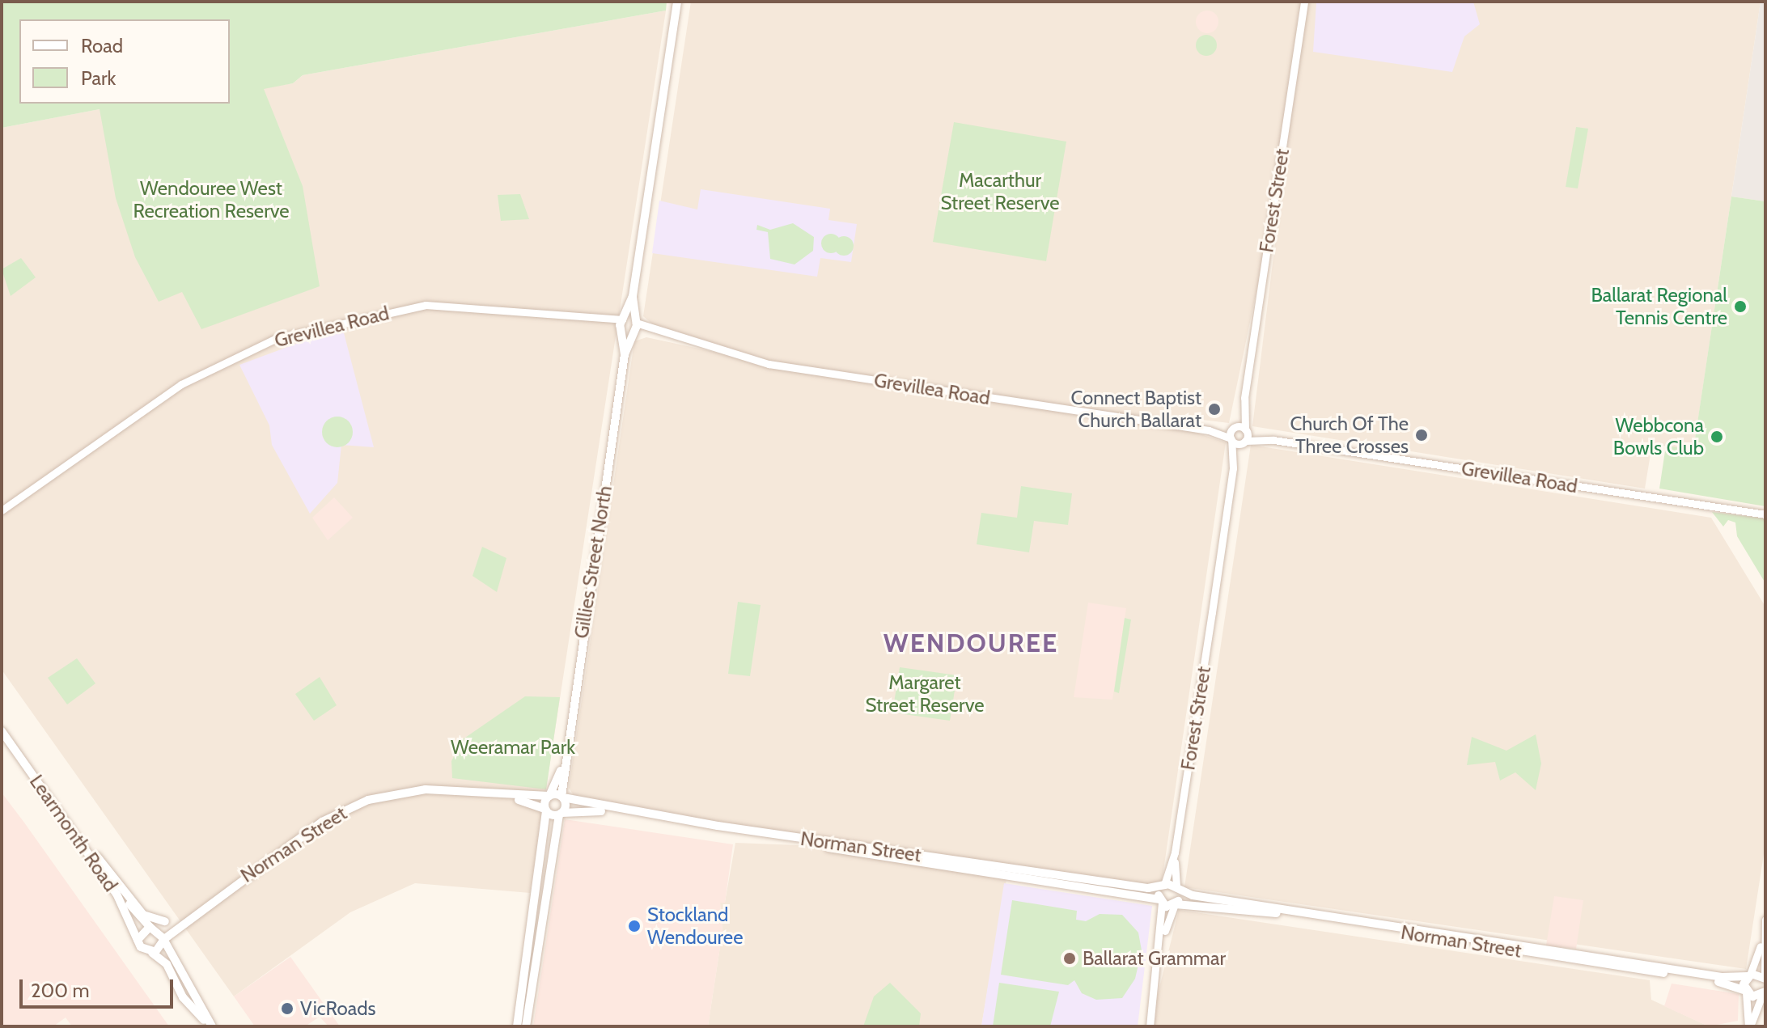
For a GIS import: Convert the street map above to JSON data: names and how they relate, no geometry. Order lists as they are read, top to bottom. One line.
{"streets":{"main road":["Gillies Street North","Learmonth Road","Norman Street"],"street":["Forest Street","Grevillea Road"]},"crossings":[["Forest Street","Grevillea Road"],["Forest Street","Norman Street"],["Grevillea Road","Gillies Street North"],["Gillies Street North","Norman Street"],["Learmonth Road","Norman Street"]],"districts":["WENDOUREE"],"parks":["Macarthur Street Reserve","Wendouree West Recreation Reserve","Margaret Street Reserve","Weeramar Park"],"places":["Ballarat Regional Tennis Centre","Connect Baptist Church Ballarat","Church Of The Three Crosses","Webbcona Bowls Club","Stockland Wendouree","Ballarat Grammar","VicRoads"],"legend":["Road","Park"],"scale_bar":"200 m"}
